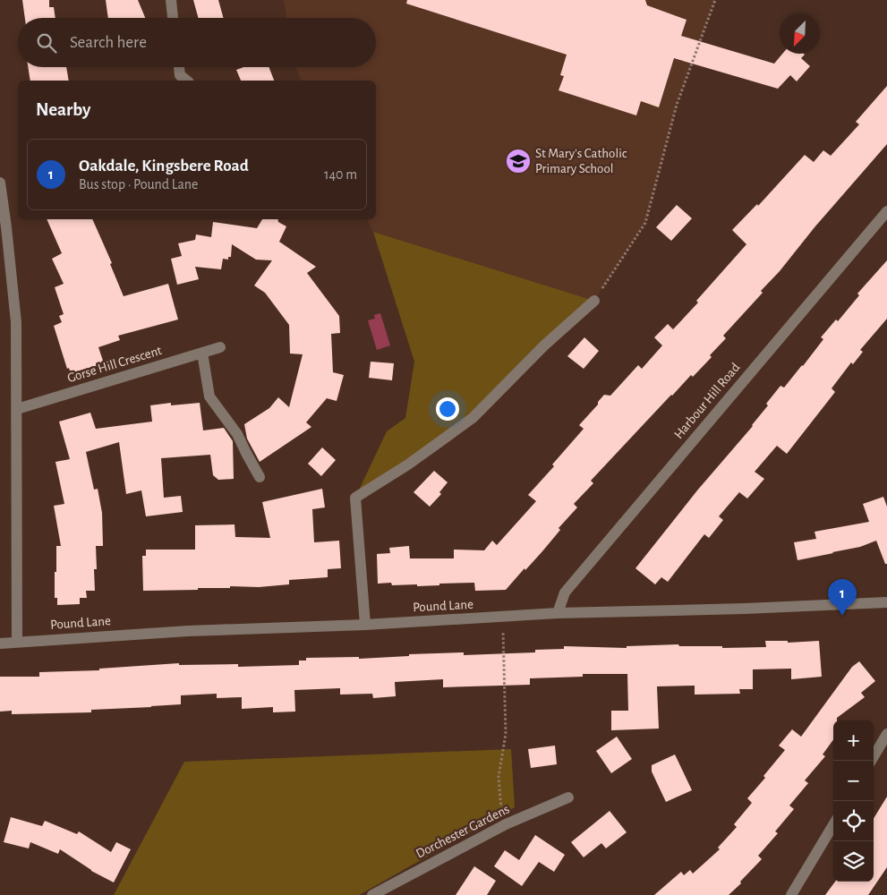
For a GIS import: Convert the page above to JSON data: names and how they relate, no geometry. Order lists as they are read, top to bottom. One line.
{"streets":{"street":["Gorse Hill Crescent","Harbour Hill Road","Pound Lane","Dorchester Gardens"]},"crossings":[["Harbour Hill Road","Pound Lane"]],"places":{"school or university":["St Mary's Catholic Primary School"]},"north":"bottom left","page":{"search":"Search here","heading":"Nearby","list":[{"mark":"1","name":"Oakdale, Kingsbere Road","note":"Bus stop · Pound Lane","value":"140 m"}],"pins":"1","map_buttons":["+","−"]}}
